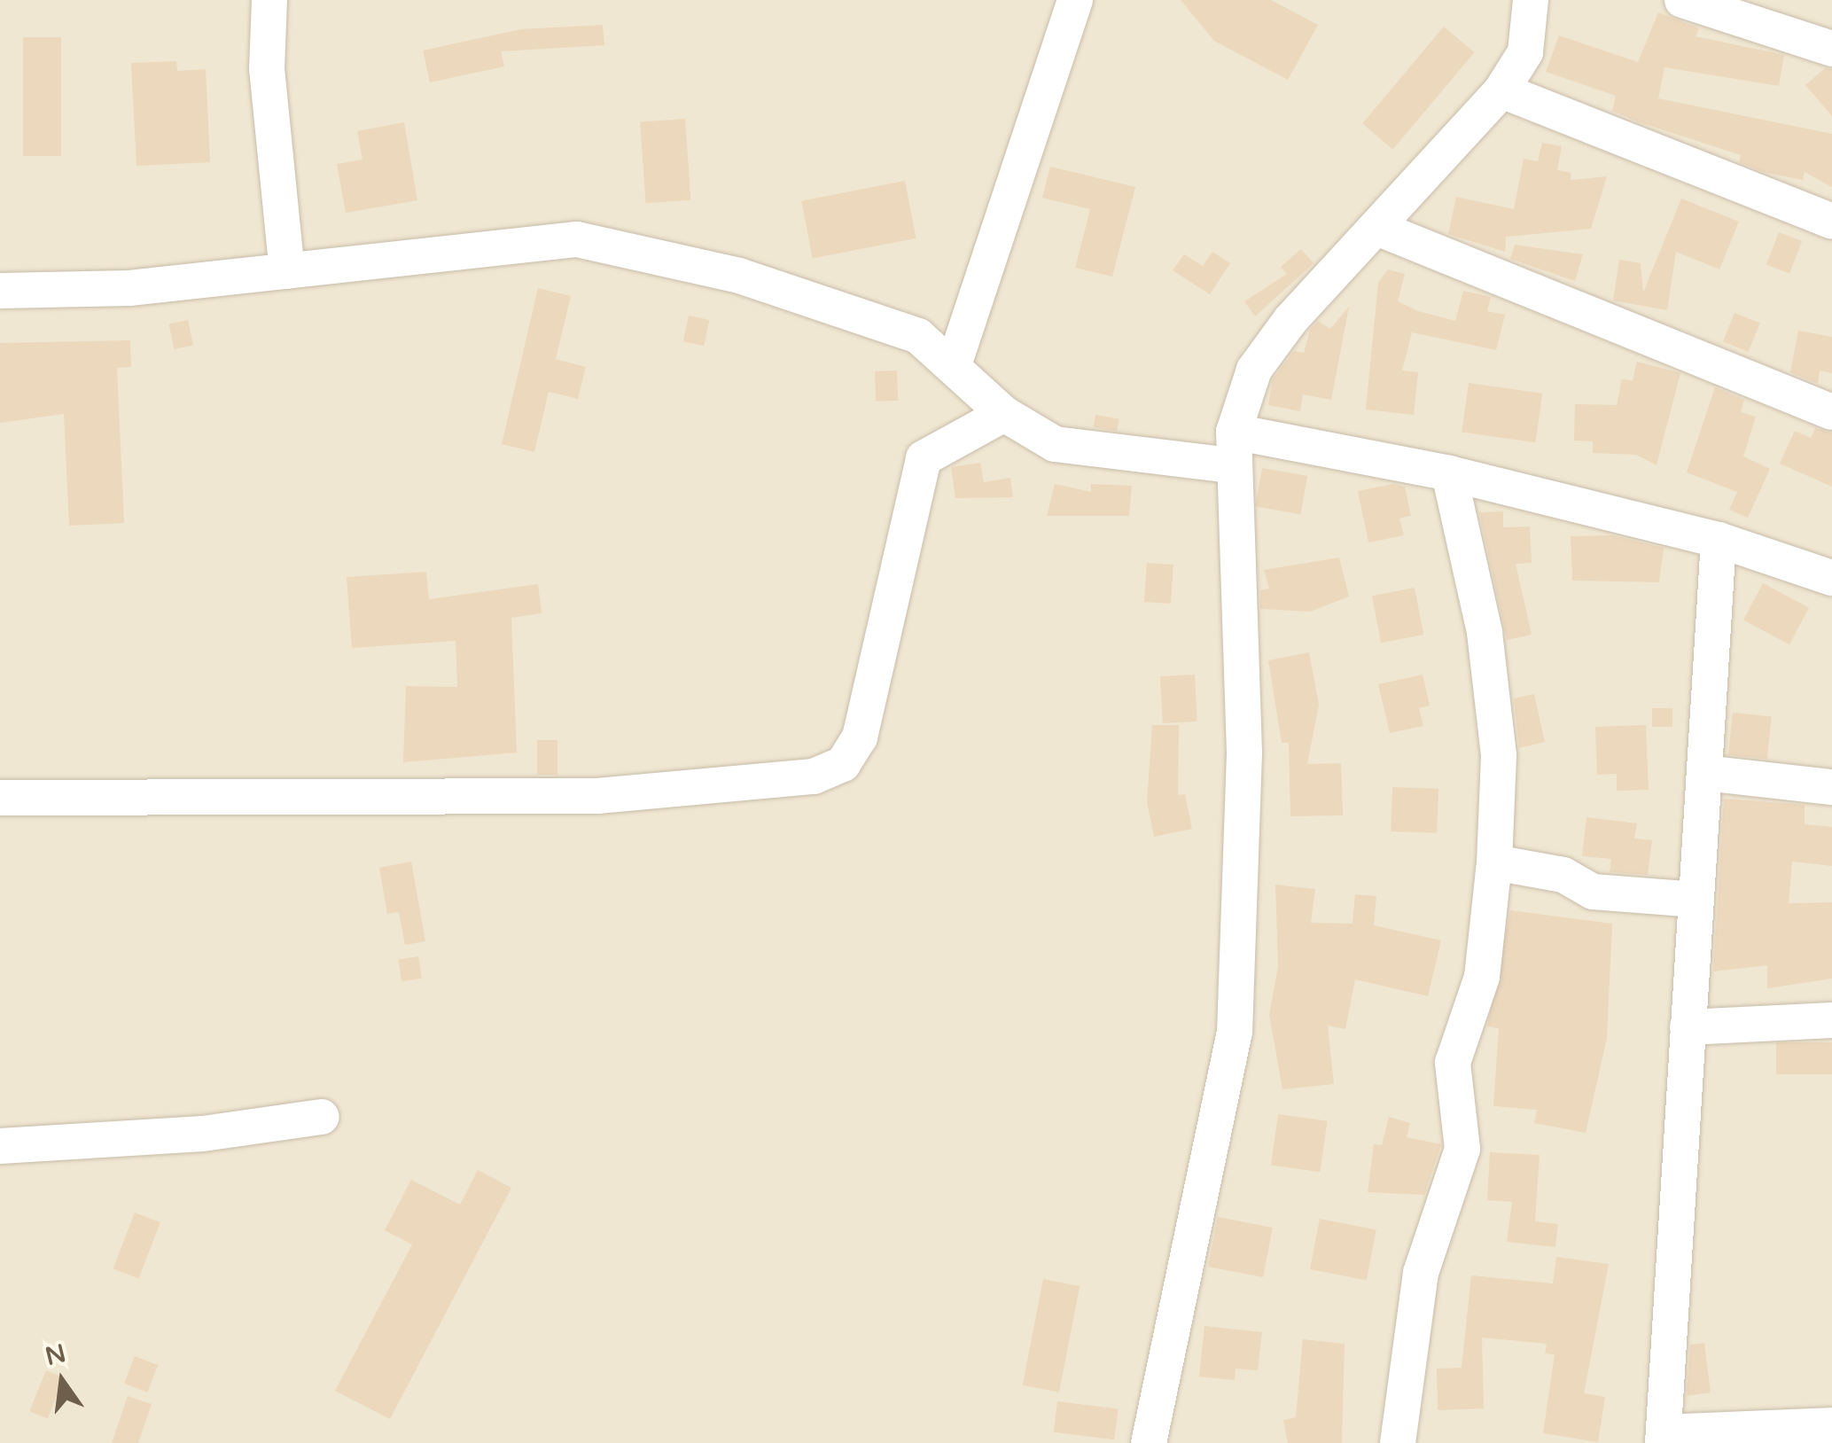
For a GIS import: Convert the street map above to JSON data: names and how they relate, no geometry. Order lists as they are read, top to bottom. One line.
{"north":"top"}
